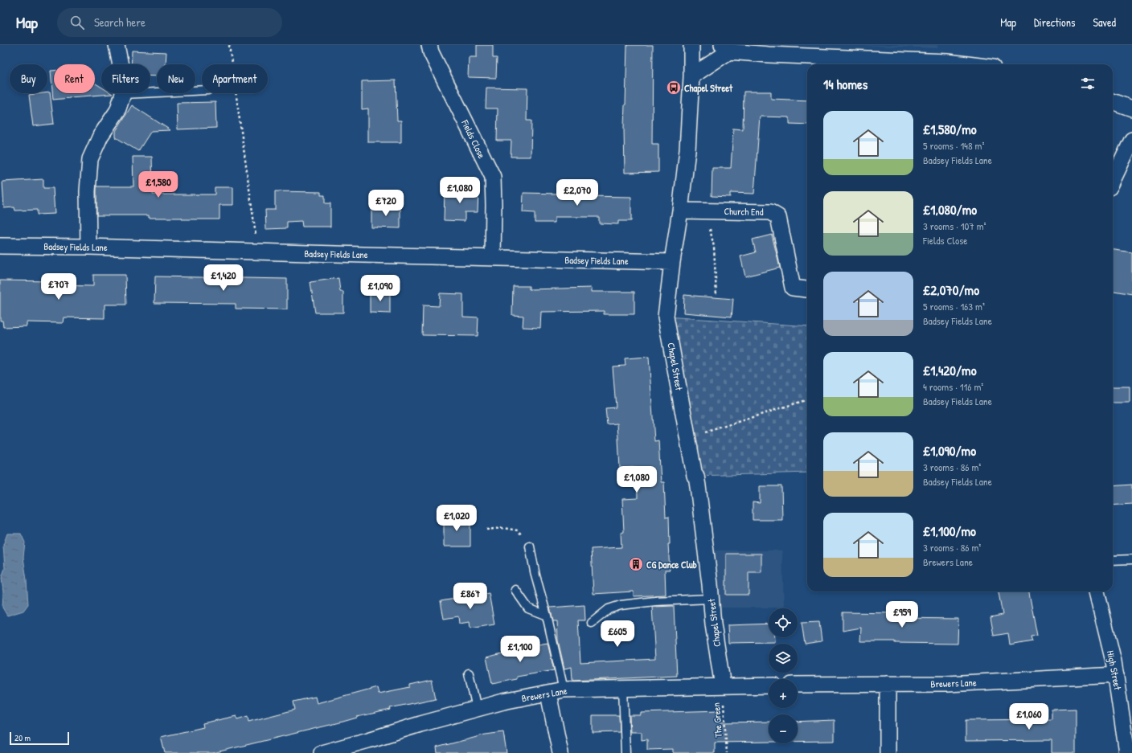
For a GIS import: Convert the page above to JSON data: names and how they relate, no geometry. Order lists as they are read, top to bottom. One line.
{"streets":{"street":["Fields Close","Church End","Badsey Fields Lane","Chapel Street","High Street","Brewers Lane"],"path":["The Green"]},"crossings":[["Fields Close","Badsey Fields Lane"],["Church End","Chapel Street"],["Badsey Fields Lane","Chapel Street"],["Chapel Street","Brewers Lane"],["Chapel Street","The Green"],["High Street","Brewers Lane"],["Brewers Lane","The Green"]],"places":{"bus stop":["Chapel Street"],"building":["CG Dance Club"]},"scale_bar":"20 m","page":{"header":"Map","search":"Search here","nav":["Map","Directions","Saved"],"chip":["Buy","Rent","Filters","New","Apartment"],"heading":"14 homes","list":[{"name":"£1,580/mo","note":"5 rooms · 148 m² · Badsey Fields Lane"},{"name":"£1,080/mo","note":"3 rooms · 107 m² · Fields Close"},{"name":"£2,070/mo","note":"5 rooms · 163 m² · Badsey Fields Lane"},{"name":"£1,420/mo","note":"4 rooms · 116 m² · Badsey Fields Lane"},{"name":"£1,090/mo","note":"3 rooms · 86 m² · Badsey Fields Lane"},{"name":"£1,100/mo","note":"3 rooms · 86 m² · Brewers Lane"}],"price":["£1,580","£1,080","£2,070","£720","£1,420","£707","£1,090","£1,080","£1,020","£867","£959","£605","£1,100","£1,060"],"map_buttons":["+","−"],"scale":"20 m"}}
